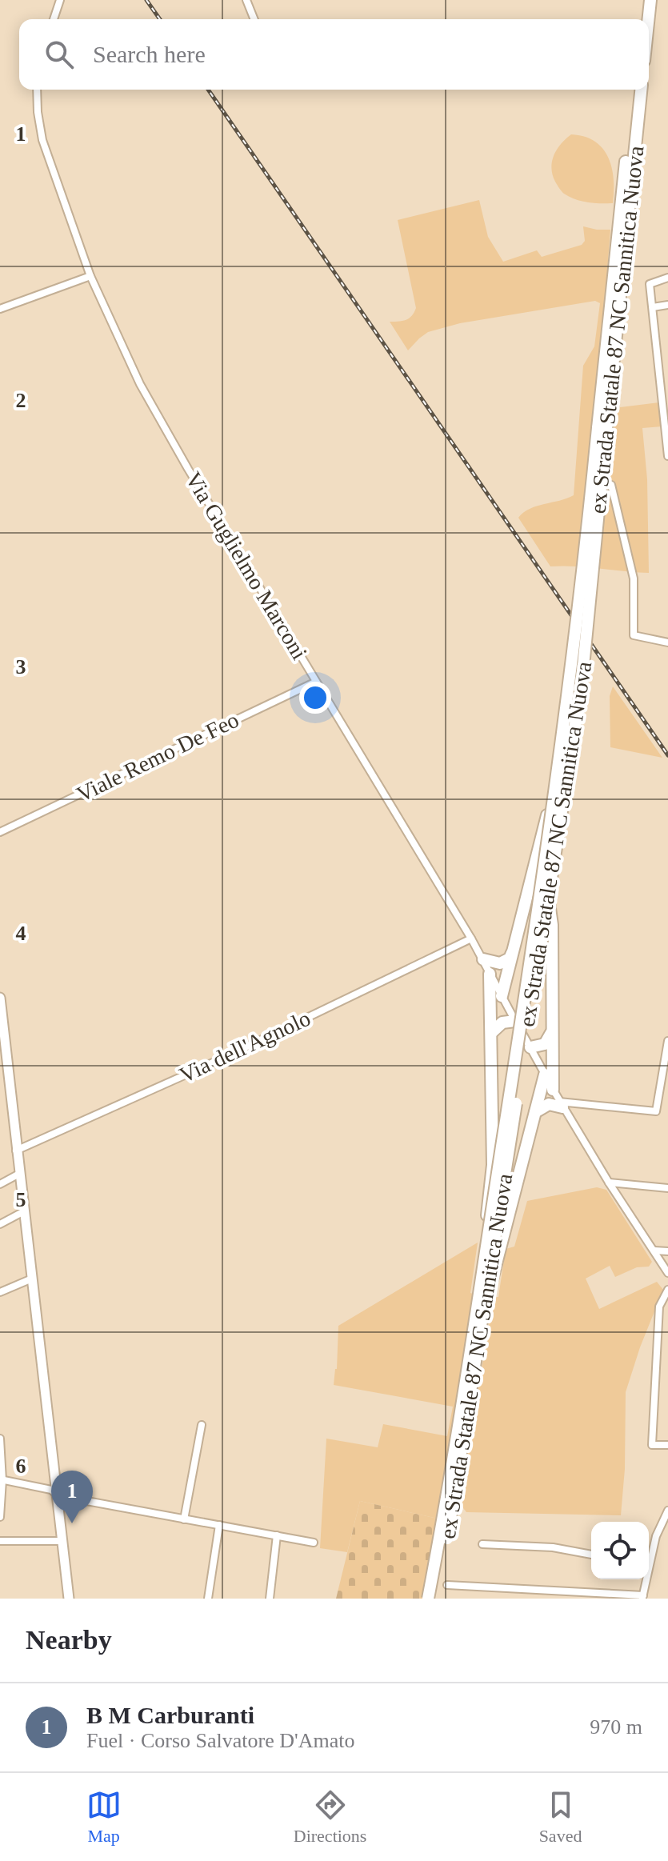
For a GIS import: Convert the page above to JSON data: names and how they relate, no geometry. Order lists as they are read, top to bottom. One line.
{"streets":{"highway":["ex Strada Statale 87 NC Sannitica Nuova"],"street":["Via Guglielmo Marconi","Viale Remo De Feo","Via dell'Agnolo"]},"crossings":[["Via Guglielmo Marconi","Viale Remo De Feo"],["Via Guglielmo Marconi","Via dell'Agnolo"]],"page":{"search":"Search here","pins":"1","heading":"Nearby","list":[{"mark":"1","name":"B M Carburanti","note":"Fuel · Corso Salvatore D'Amato","value":"970 m"}],"nav":["Map","Directions","Saved"]},"grid":{"rows":["1","2","3","4","5","6"]}}
